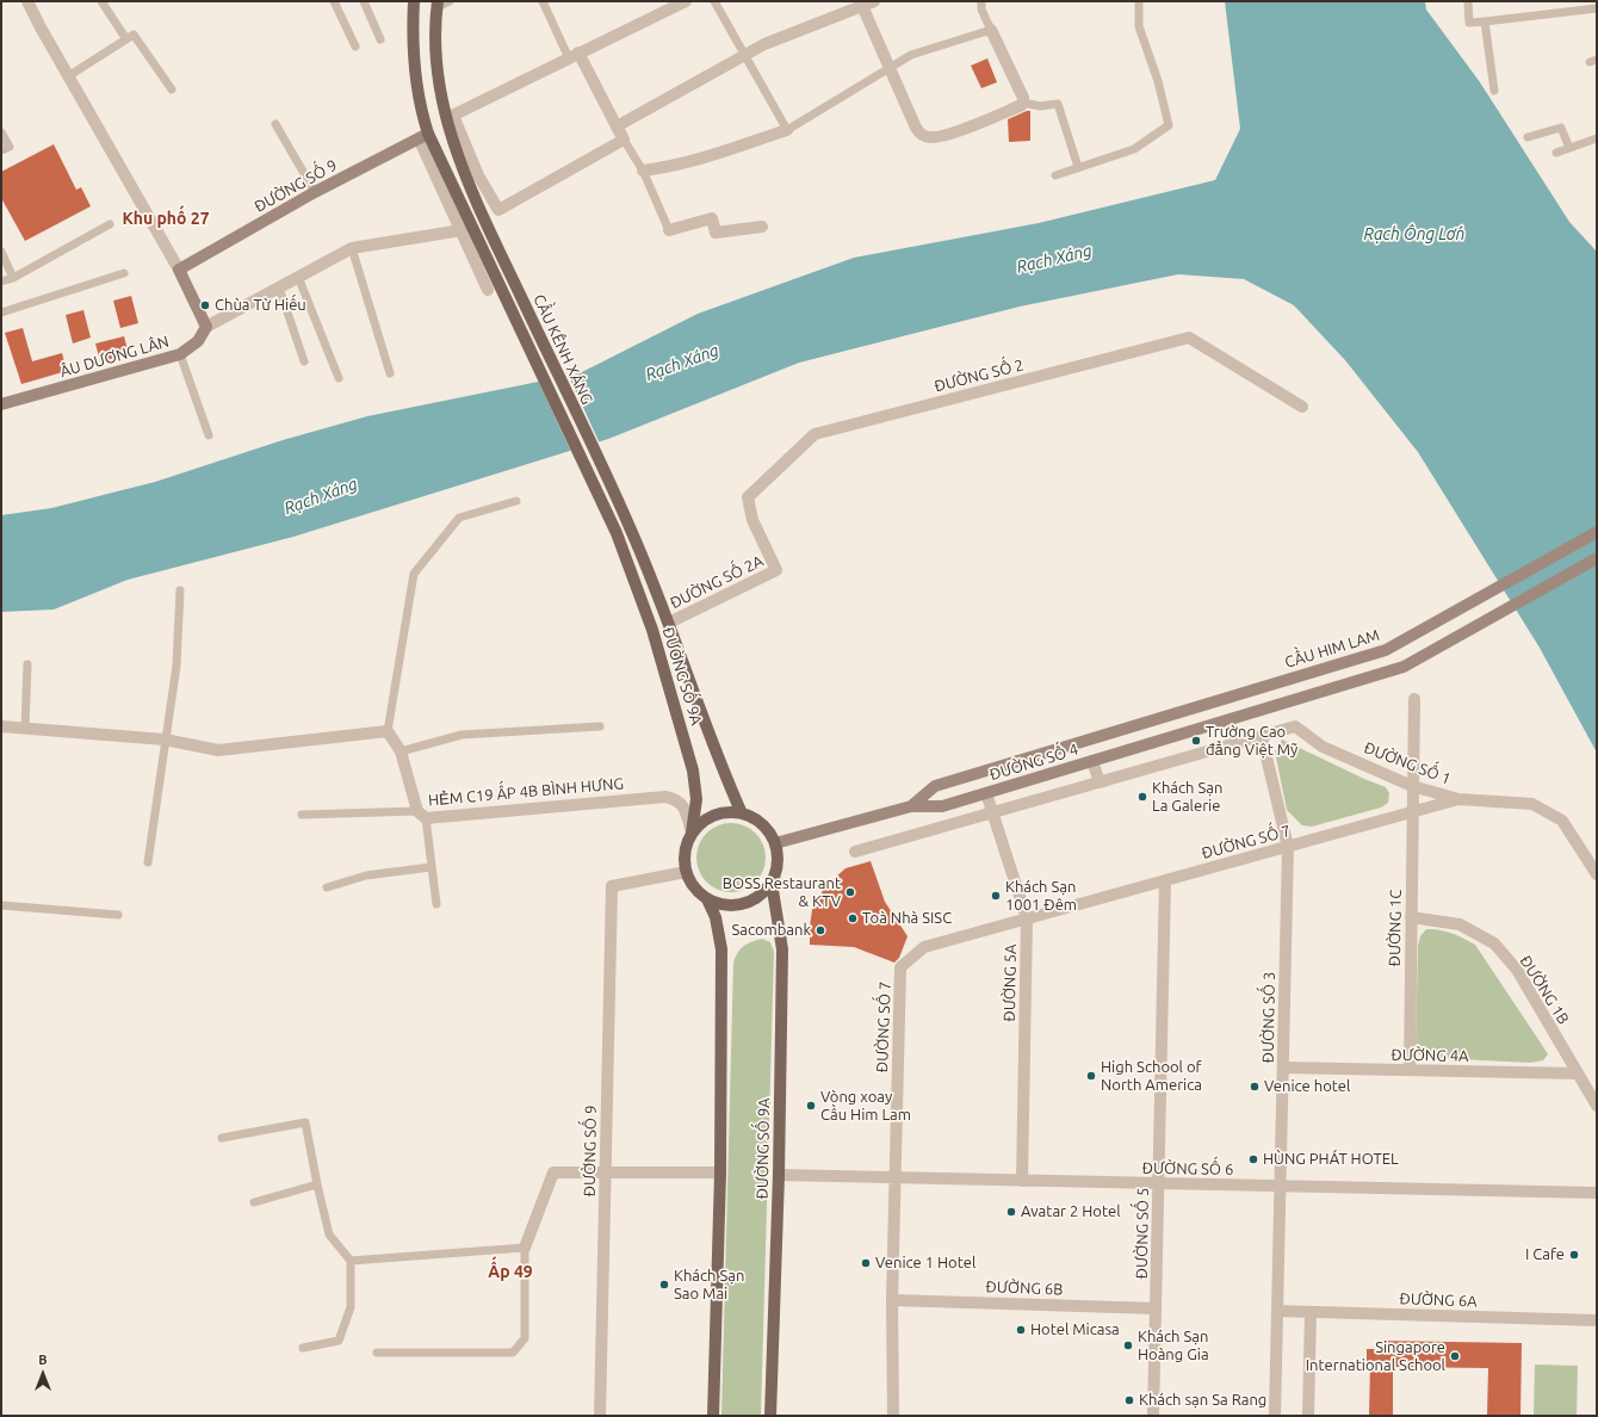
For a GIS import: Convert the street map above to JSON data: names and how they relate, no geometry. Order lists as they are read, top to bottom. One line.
{"streets":{"main road":["ĐƯỜNG SỐ 9","CẦU KÊNH XÁNG","ÂU DƯƠNG LÂN","CẦU HIM LAM","ĐƯỜNG SỐ 9A","ĐƯỜNG SỐ 4"],"street":["ĐƯỜNG SỐ 2","ĐƯỜNG SỐ 2A","ĐƯỜNG SỐ 1","HẺM C19 ẤP 4B BÌNH HƯNG","ĐƯỜNG SỐ 7","ĐƯỜNG 1C","ĐƯỜNG 5A","ĐƯỜNG 1B","ĐƯỜNG SỐ 3","ĐƯỜNG 4A","ĐƯỜNG SỐ 6","ĐƯỜNG SỐ 5","ĐƯỜNG 6B","ĐƯỜNG 6A"]},"crossings":[["ĐƯỜNG SỐ 9","CẦU KÊNH XÁNG"],["ĐƯỜNG SỐ 9","ĐƯỜNG SỐ 9A"],["ĐƯỜNG SỐ 9","ĐƯỜNG SỐ 4"],["ĐƯỜNG SỐ 9","HẺM C19 ẤP 4B BÌNH HƯNG"],["CẦU KÊNH XÁNG","ĐƯỜNG SỐ 9A"],["ĐƯỜNG SỐ 2","ĐƯỜNG SỐ 2A"],["ĐƯỜNG SỐ 2A","ĐƯỜNG SỐ 9A"],["CẦU HIM LAM","ĐƯỜNG SỐ 4"],["ĐƯỜNG SỐ 9A","ĐƯỜNG SỐ 4"],["ĐƯỜNG SỐ 9A","HẺM C19 ẤP 4B BÌNH HƯNG"],["ĐƯỜNG SỐ 9A","ĐƯỜNG SỐ 6"],["ĐƯỜNG SỐ 4","ĐƯỜNG SỐ 1"],["ĐƯỜNG SỐ 4","HẺM C19 ẤP 4B BÌNH HƯNG"],["ĐƯỜNG SỐ 4","ĐƯỜNG 5A"],["ĐƯỜNG SỐ 4","ĐƯỜNG SỐ 3"],["ĐƯỜNG SỐ 1","ĐƯỜNG SỐ 7"],["ĐƯỜNG SỐ 1","ĐƯỜNG 1C"],["ĐƯỜNG SỐ 1","ĐƯỜNG SỐ 3"],["ĐƯỜNG SỐ 7","ĐƯỜNG 1C"],["ĐƯỜNG SỐ 7","ĐƯỜNG 5A"],["ĐƯỜNG SỐ 7","ĐƯỜNG SỐ 3"],["ĐƯỜNG SỐ 7","ĐƯỜNG SỐ 6"],["ĐƯỜNG SỐ 7","ĐƯỜNG SỐ 5"],["ĐƯỜNG SỐ 7","ĐƯỜNG 6B"],["ĐƯỜNG 1C","ĐƯỜNG 1B"],["ĐƯỜNG 1C","ĐƯỜNG 4A"],["ĐƯỜNG 5A","ĐƯỜNG SỐ 6"],["ĐƯỜNG 1B","ĐƯỜNG 4A"],["ĐƯỜNG SỐ 3","ĐƯỜNG 4A"],["ĐƯỜNG SỐ 3","ĐƯỜNG SỐ 6"],["ĐƯỜNG SỐ 3","ĐƯỜNG 6A"],["ĐƯỜNG SỐ 6","ĐƯỜNG SỐ 5"],["ĐƯỜNG SỐ 5","ĐƯỜNG 6B"]],"districts":["Khu phố 27","Ấp 49"],"water":["Rạch Ông Lớn","Rạch Xáng"],"places":["Chùa Từ Hiếu","Trường Cao đẳng Việt Mỹ","Khách Sạn La Galerie","BOSS Restaurant & KTV","Khách Sạn 1001 Đêm","Toà Nhà SISC","Sacombank","High School of North America","Venice hotel","Vòng xoay Cầu Him Lam","HÙNG PHÁT HOTEL","Avatar 2 Hotel","I Cafe","Venice 1 Hotel","Khách Sạn Sao Mai","Hotel Micasa","Khách Sạn Hoàng Gia","Singapore International School","Khách sạn Sa Rang"],"north":"top"}
